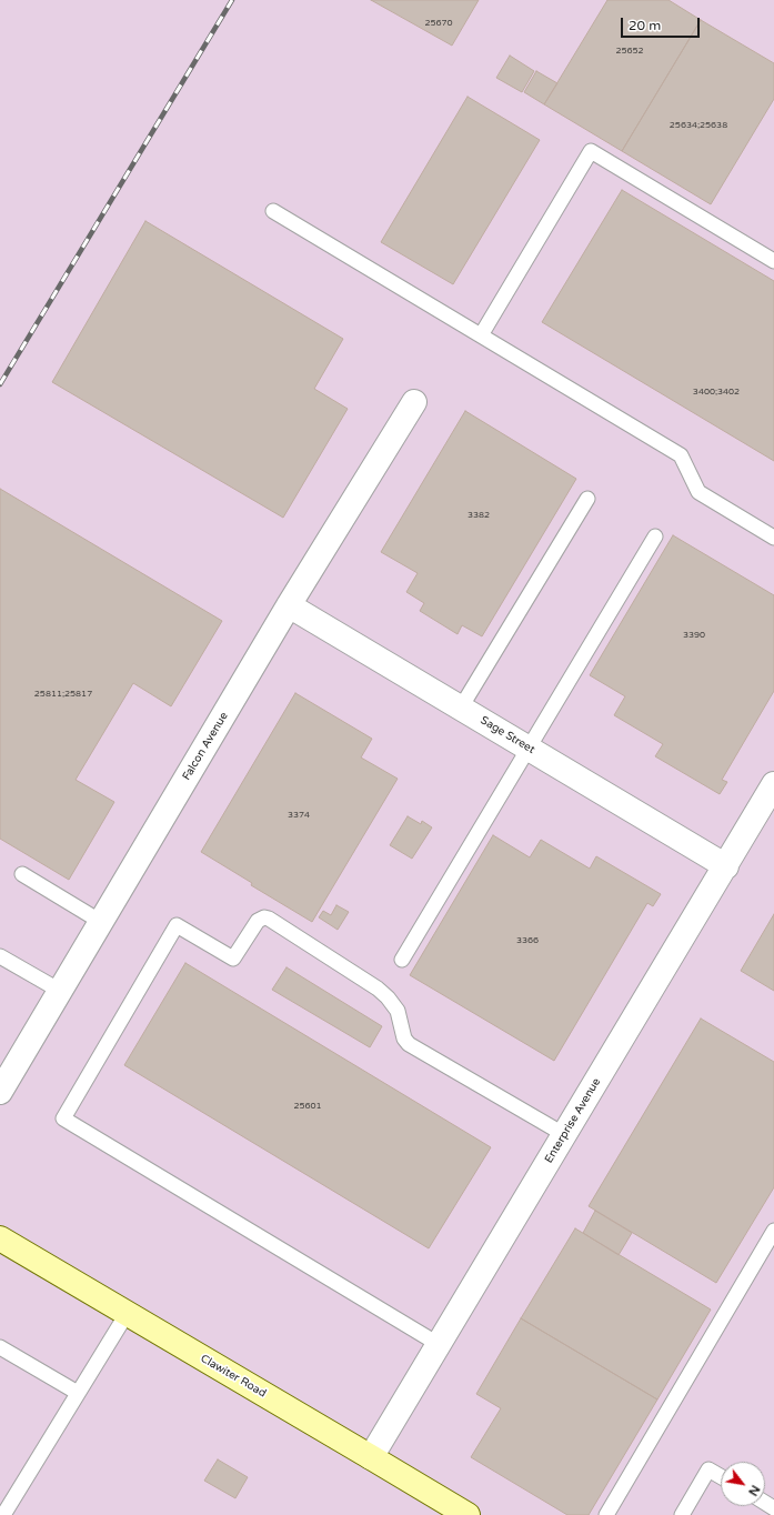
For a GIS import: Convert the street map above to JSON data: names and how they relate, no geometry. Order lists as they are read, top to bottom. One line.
{"streets":{"street":["Sage Street","Falcon Avenue","Enterprise Avenue","Clawiter Road"]},"crossings":[["Sage Street","Falcon Avenue"],["Sage Street","Enterprise Avenue"],["Enterprise Avenue","Clawiter Road"]],"house_numbers":["25670","25652","25634;25638","3400;3402","3382","3390","25811;25817","3374","3366","25601"],"scale_bar":"20 m","north":"bottom right"}
